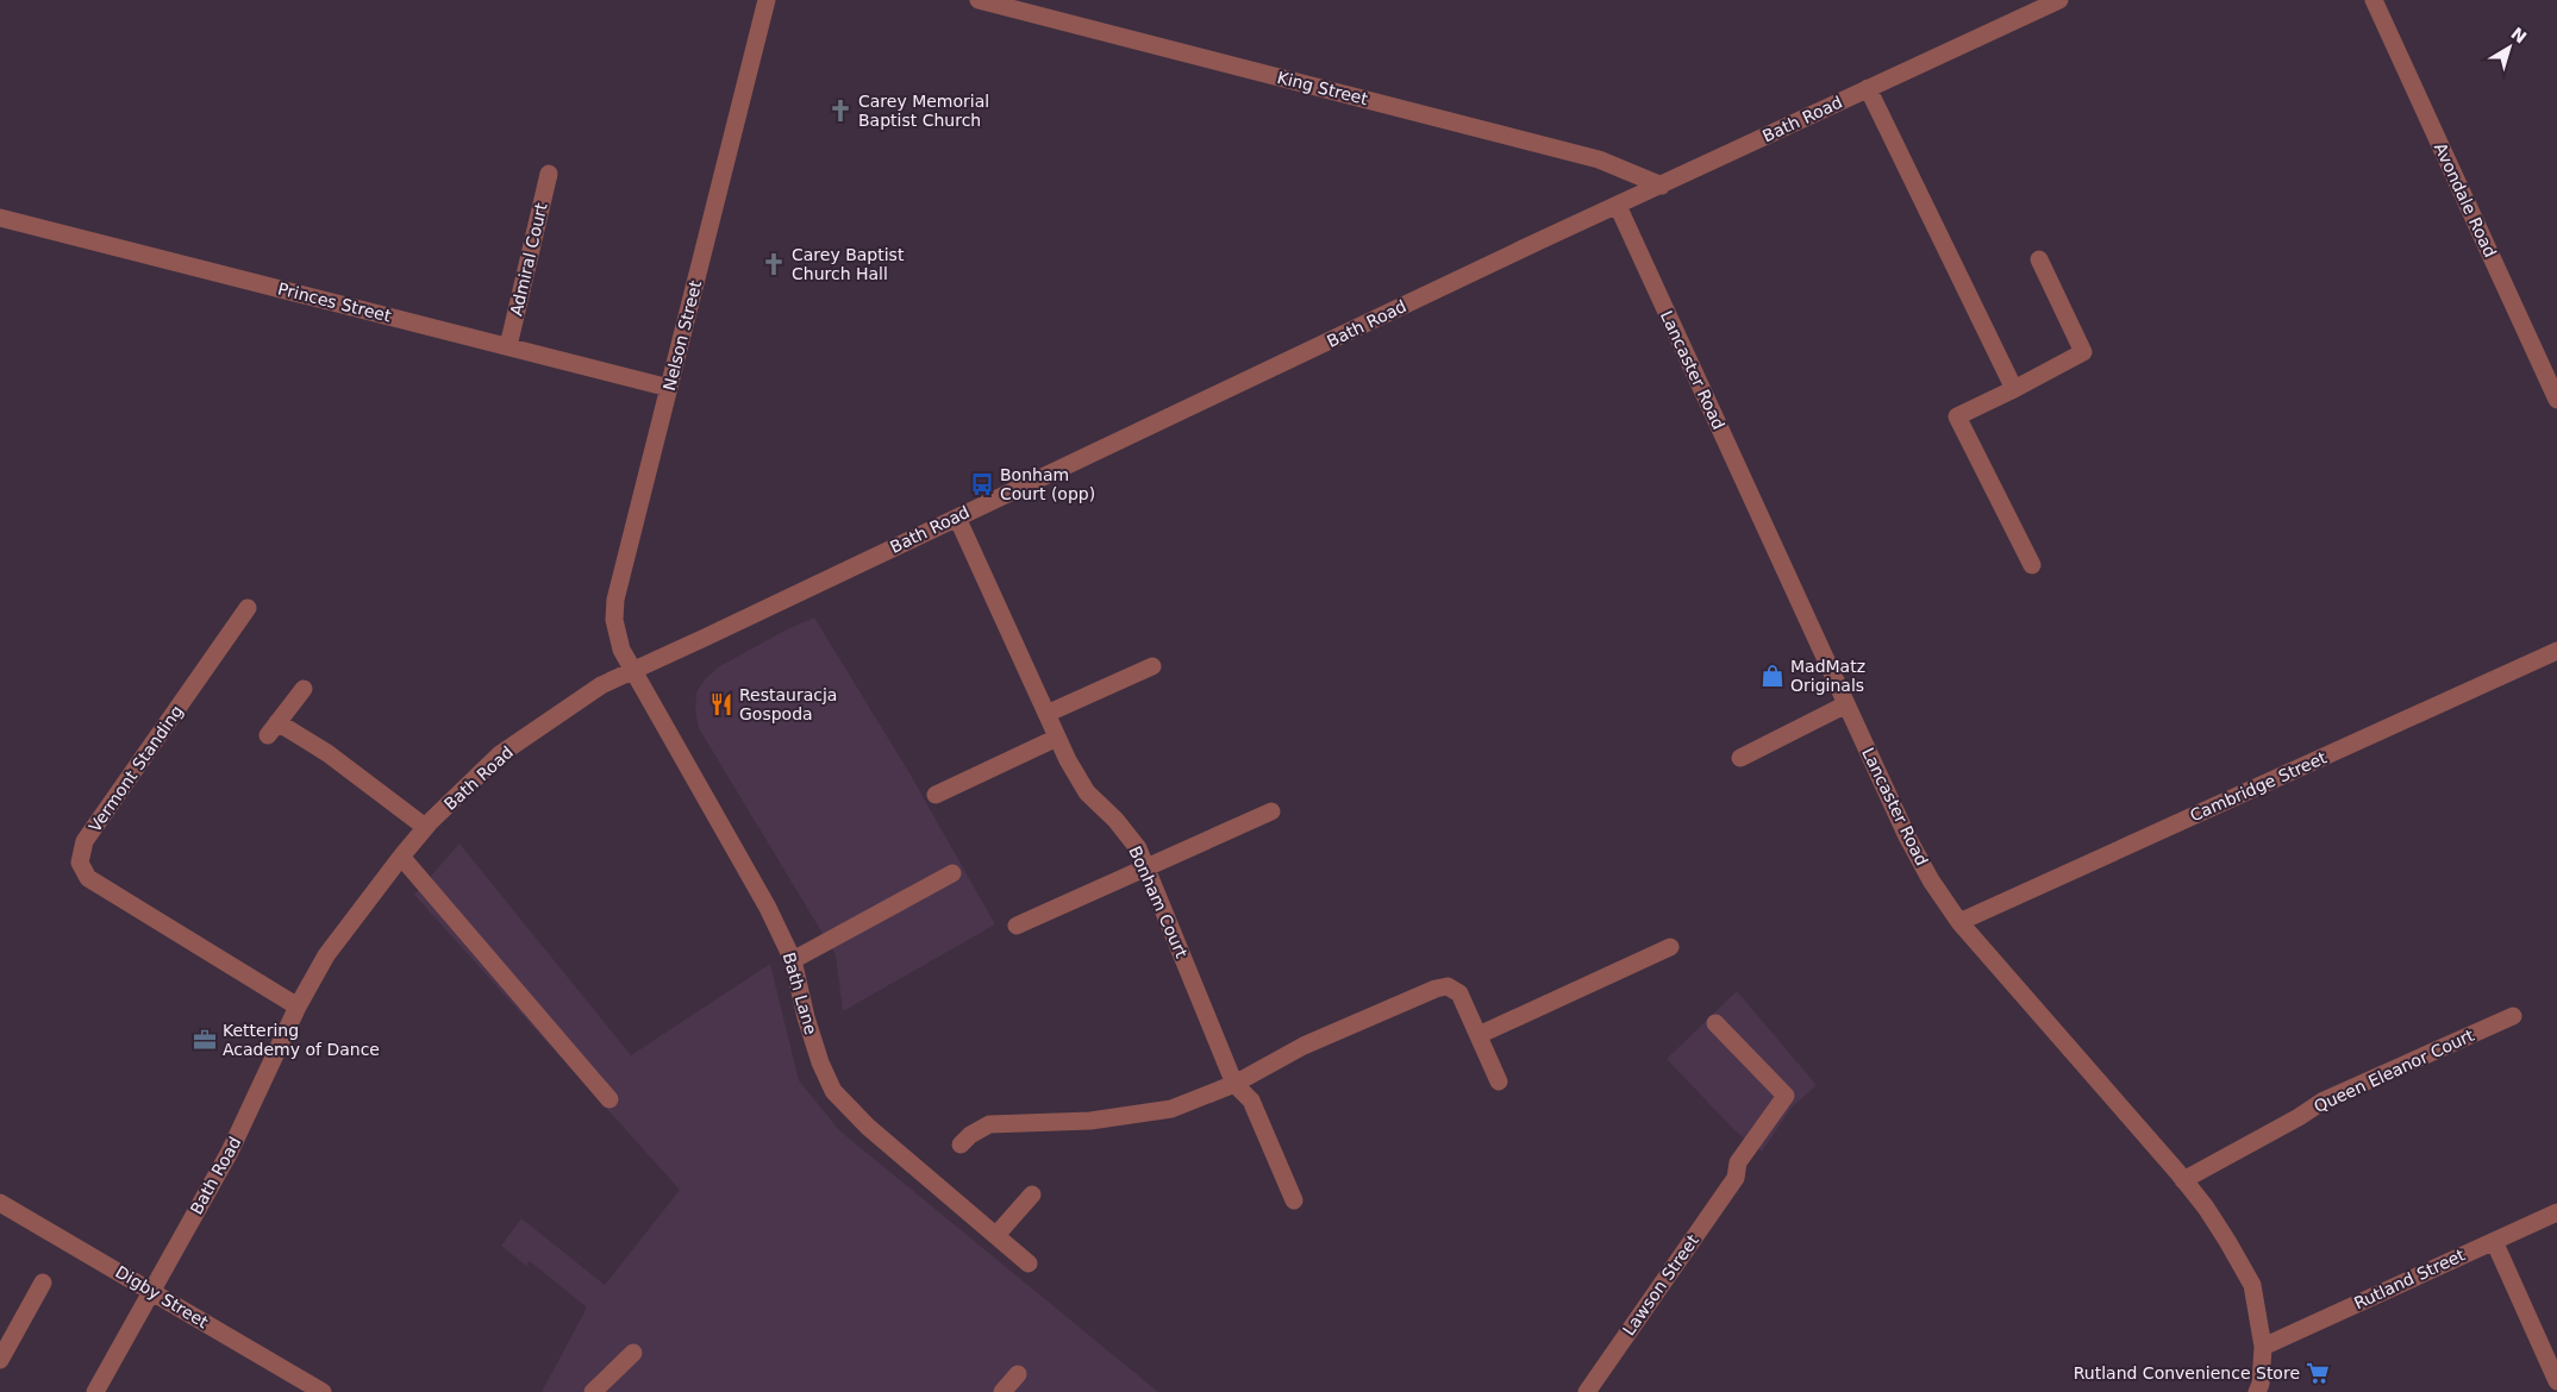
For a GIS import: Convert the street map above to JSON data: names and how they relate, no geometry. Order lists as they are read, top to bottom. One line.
{"streets":{"street":["King Street","Bath Road","Avondale Road","Admiral Court","Princes Street","Nelson Street","Lancaster Road","Vermont Standing","Cambridge Street","Bonham Court","Bath Lane","Queen Eleanor Court","Rutland Street","Lawson Street","Digby Street"]},"crossings":[["King Street","Bath Road"],["Bath Road","Nelson Street"],["Bath Road","Lancaster Road"],["Bath Road","Vermont Standing"],["Bath Road","Bonham Court"],["Bath Road","Bath Lane"],["Bath Road","Digby Street"],["Admiral Court","Princes Street"],["Princes Street","Nelson Street"],["Nelson Street","Bath Lane"],["Lancaster Road","Cambridge Street"],["Lancaster Road","Queen Eleanor Court"],["Lancaster Road","Rutland Street"]],"places":{"church":["Carey Memorial Baptist Church","Carey Baptist Church Hall"],"bus stop":["Bonham Court (opp)"],"shop":["MadMatz Originals"],"restaurant":["Restauracja Gospoda"],"office":["Kettering Academy of Dance"],"supermarket":["Rutland Convenience Store"]},"north":"top right"}
